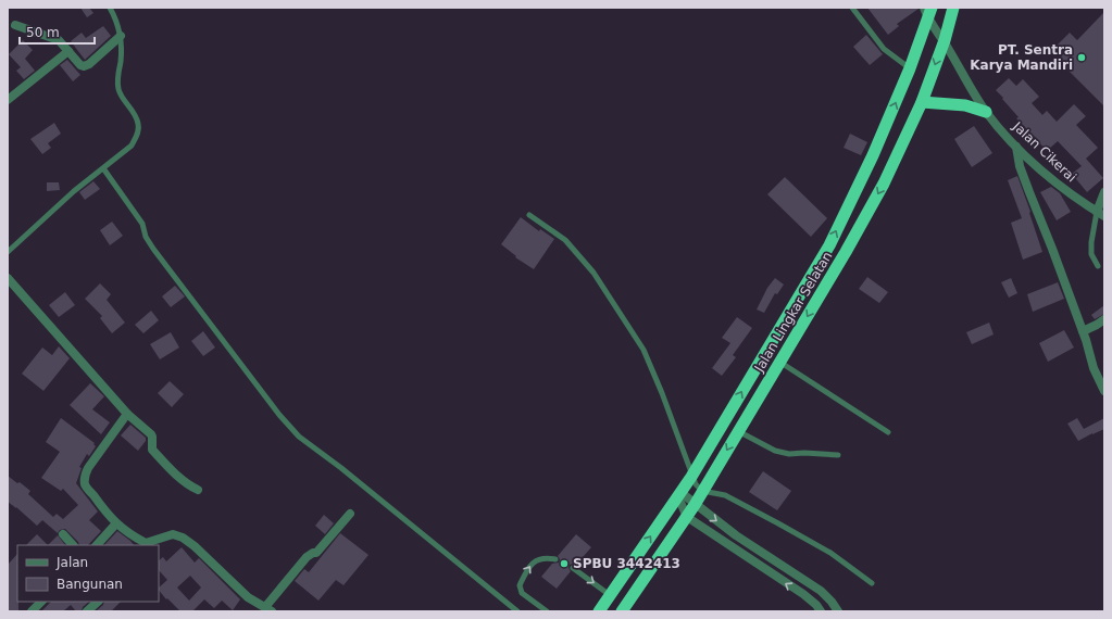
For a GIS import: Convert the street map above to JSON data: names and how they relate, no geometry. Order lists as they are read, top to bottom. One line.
{"streets":{"highway":["Jalan Lingkar Selatan"],"street":["Jalan Cikerai"]},"crossings":[["Jalan Cikerai","Jalan Lingkar Selatan"]],"places":["PT. Sentra Karya Mandiri","SPBU 3442413"],"legend":["Jalan","Bangunan"],"scale_bar":"50 m"}
